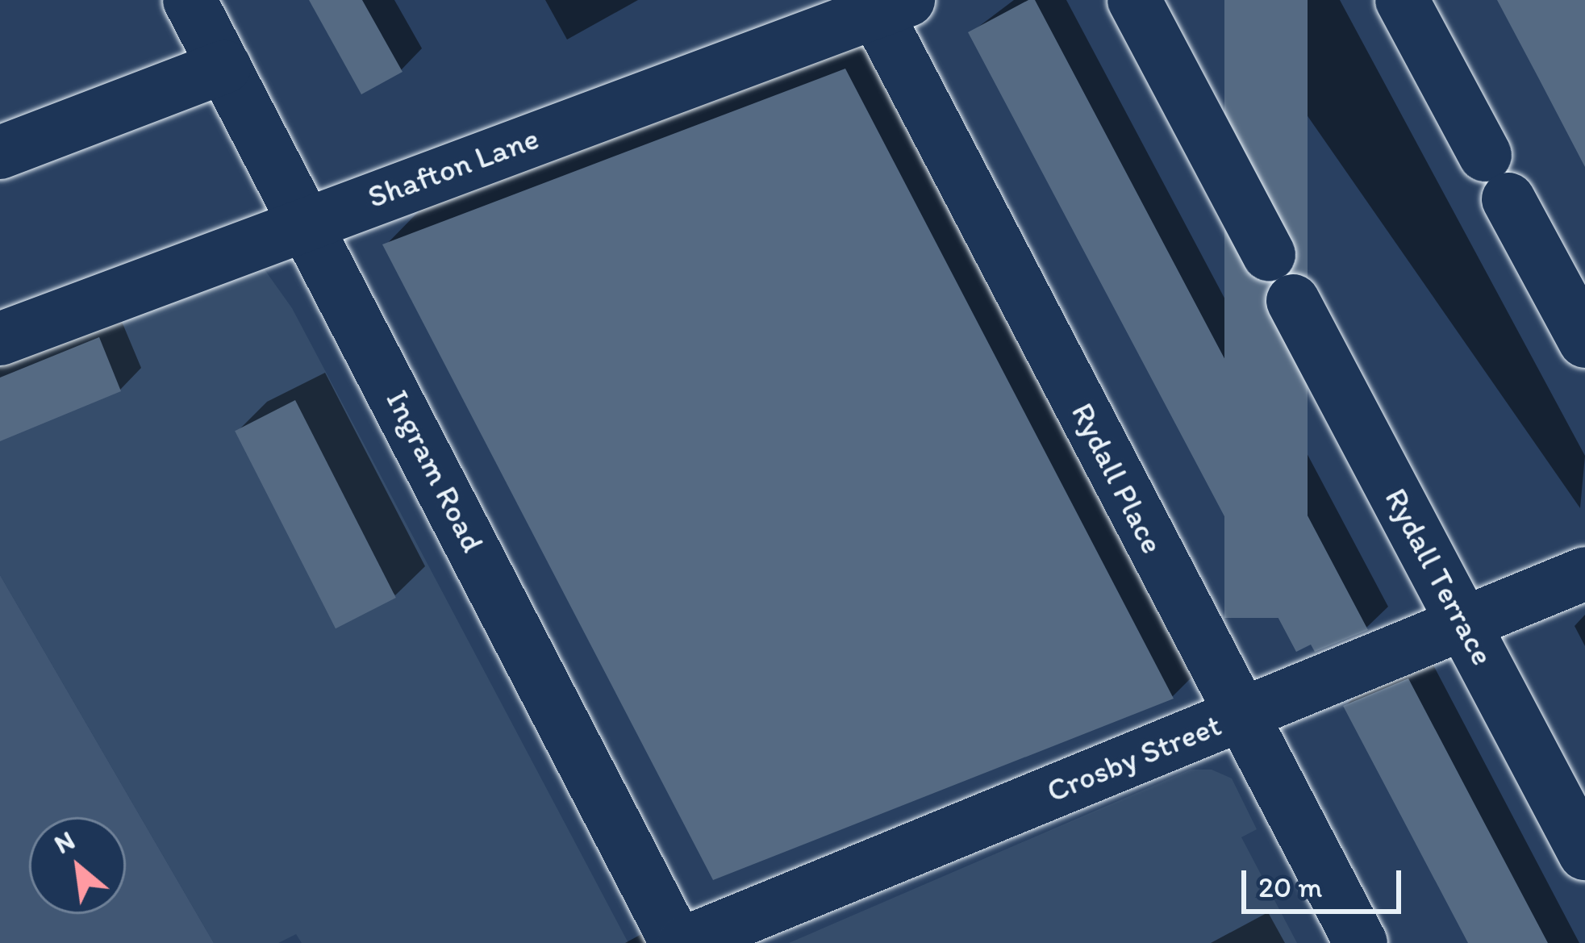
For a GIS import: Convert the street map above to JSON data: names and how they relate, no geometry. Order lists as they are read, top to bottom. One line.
{"streets":{"street":["Shafton Lane","Ingram Road","Rydall Place","Rydall Terrace","Crosby Street"]},"crossings":[["Shafton Lane","Ingram Road"],["Shafton Lane","Rydall Place"],["Ingram Road","Crosby Street"],["Rydall Place","Crosby Street"],["Rydall Terrace","Crosby Street"]],"scale_bar":"20 m","north":"top left"}
